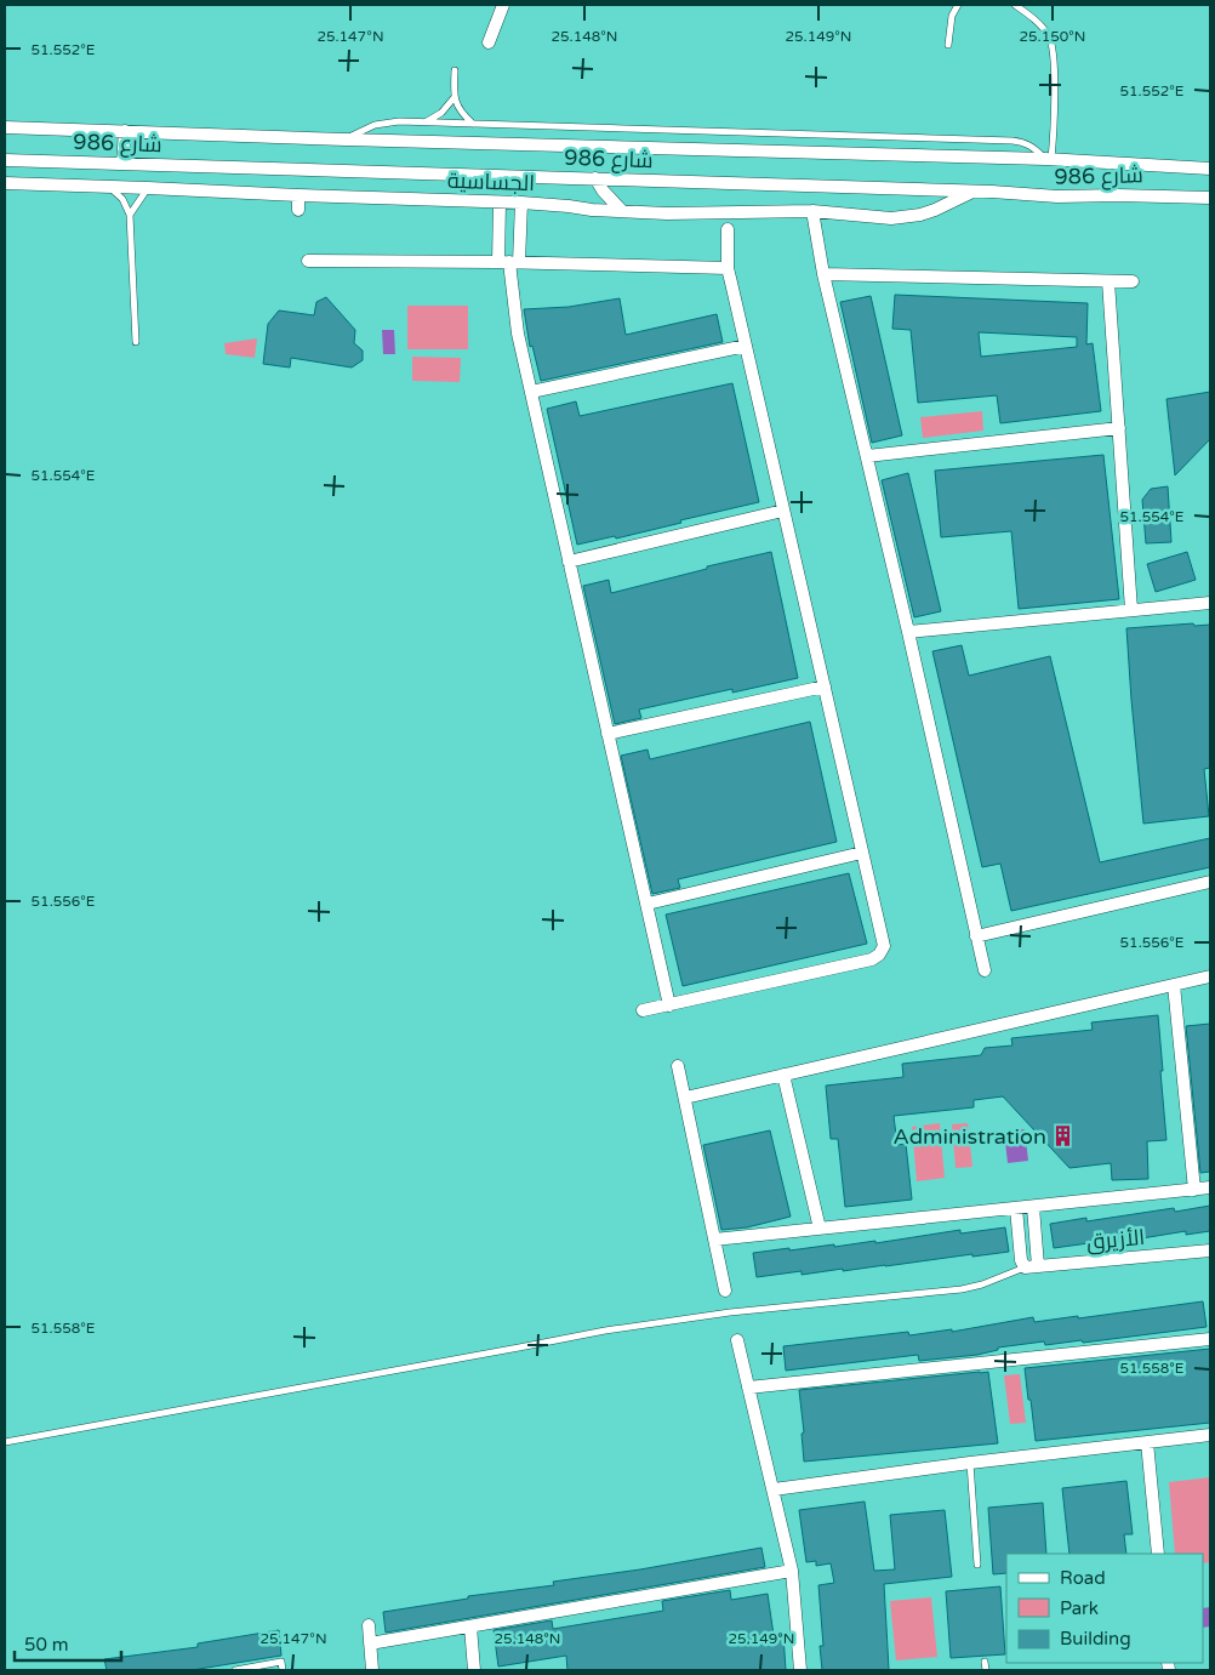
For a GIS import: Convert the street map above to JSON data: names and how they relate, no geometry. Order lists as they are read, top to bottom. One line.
{"streets":{"street":["شارع 986","الجساسية","الأزيرق"]},"crossings":[["شارع 986","الجساسية"]],"places":{"building":["Administration"]},"legend":["Road","Park","Building"],"scale_bar":"50 m","coordinates":["25.147°N","25.148°N","25.149°N","25.150°N","51.552°E","51.554°E","51.556°E","51.558°E"]}
